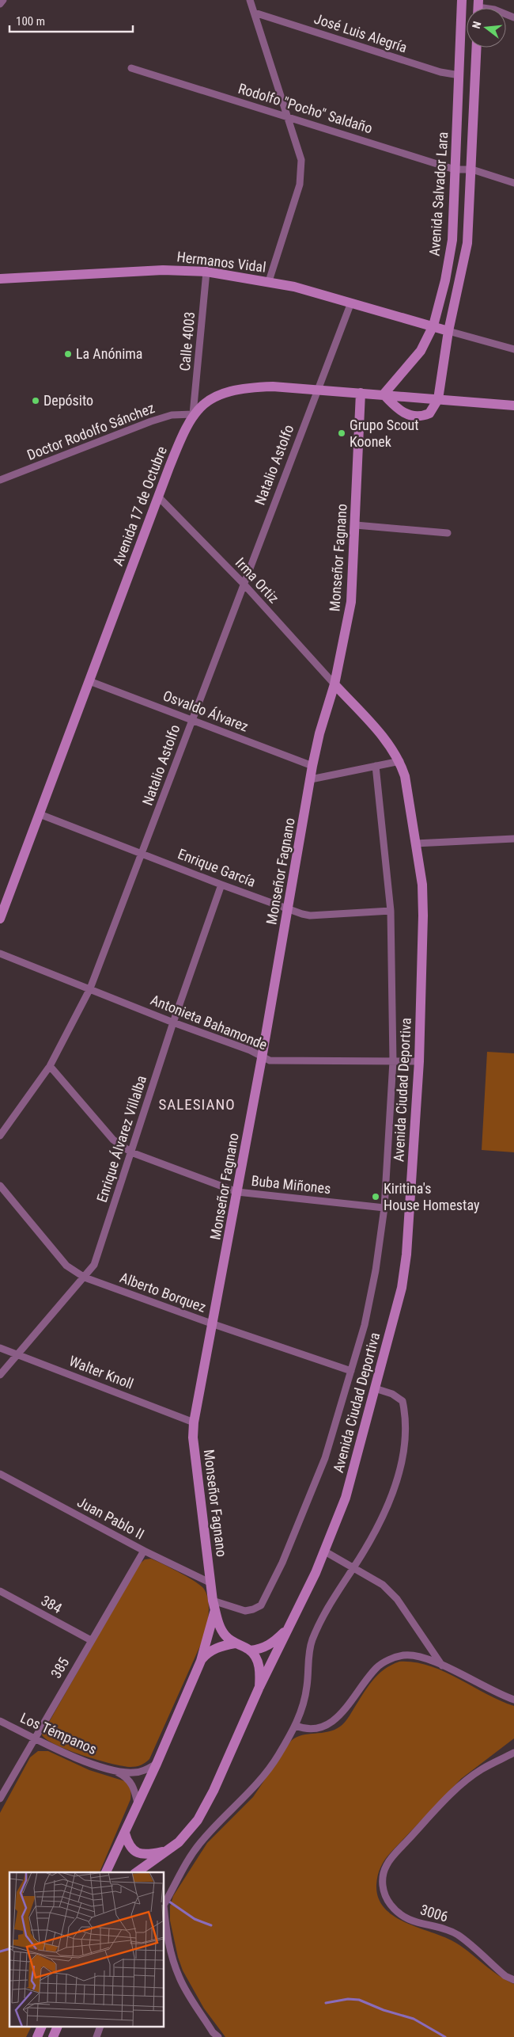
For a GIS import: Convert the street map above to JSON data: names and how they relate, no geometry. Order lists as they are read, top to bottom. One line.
{"streets":{"street":["José Luis Alegría","Rodolfo \"Pocho\" Saldaño","Avenida Salvador Lara","Hermanos Vidal","Calle 4003","Doctor Rodolfo Sánchez","Natalio Astolfo","Avenida 17 de Octubre","Monseñor Fagnano","Irma Ortiz","Osvaldo Álvarez","Enrique García","Antonieta Bahamonde","Avenida Ciudad Deportiva","Enrique Álvarez Villalba","Buba Miñones","Alberto Borquez","Walter Knoll","Juan Pablo II","384","385","Los Témpanos","3006"]},"crossings":[["José Luis Alegría","Avenida Salvador Lara"],["Rodolfo \"Pocho\" Saldaño","Avenida Salvador Lara"],["Avenida Salvador Lara","Hermanos Vidal"],["Avenida Salvador Lara","Avenida 17 de Octubre"],["Hermanos Vidal","Calle 4003"],["Hermanos Vidal","Natalio Astolfo"],["Calle 4003","Doctor Rodolfo Sánchez"],["Calle 4003","Avenida 17 de Octubre"],["Doctor Rodolfo Sánchez","Avenida 17 de Octubre"],["Natalio Astolfo","Avenida 17 de Octubre"],["Natalio Astolfo","Irma Ortiz"],["Natalio Astolfo","Osvaldo Álvarez"],["Natalio Astolfo","Enrique García"],["Natalio Astolfo","Antonieta Bahamonde"],["Natalio Astolfo","Buba Miñones"],["Avenida 17 de Octubre","Monseñor Fagnano"],["Avenida 17 de Octubre","Irma Ortiz"],["Avenida 17 de Octubre","Osvaldo Álvarez"],["Avenida 17 de Octubre","Enrique García"],["Monseñor Fagnano","Irma Ortiz"],["Monseñor Fagnano","Osvaldo Álvarez"],["Monseñor Fagnano","Enrique García"],["Monseñor Fagnano","Antonieta Bahamonde"],["Monseñor Fagnano","Avenida Ciudad Deportiva"],["Monseñor Fagnano","Buba Miñones"],["Monseñor Fagnano","Alberto Borquez"],["Monseñor Fagnano","Walter Knoll"],["Monseñor Fagnano","Juan Pablo II"],["Monseñor Fagnano","Los Témpanos"],["Irma Ortiz","Avenida Ciudad Deportiva"],["Enrique García","Avenida Ciudad Deportiva"],["Enrique García","Enrique Álvarez Villalba"],["Antonieta Bahamonde","Avenida Ciudad Deportiva"],["Antonieta Bahamonde","Enrique Álvarez Villalba"],["Avenida Ciudad Deportiva","Buba Miñones"],["Avenida Ciudad Deportiva","Alberto Borquez"],["Enrique Álvarez Villalba","Buba Miñones"],["Enrique Álvarez Villalba","Alberto Borquez"],["Enrique Álvarez Villalba","Walter Knoll"],["Juan Pablo II","385"],["384","385"],["385","Los Témpanos"]],"districts":["SALESIANO"],"places":["La Anónima","Depósito","Grupo Scout Koonek","Kiritina's House Homestay"],"scale_bar":"100 m","north":"left"}
